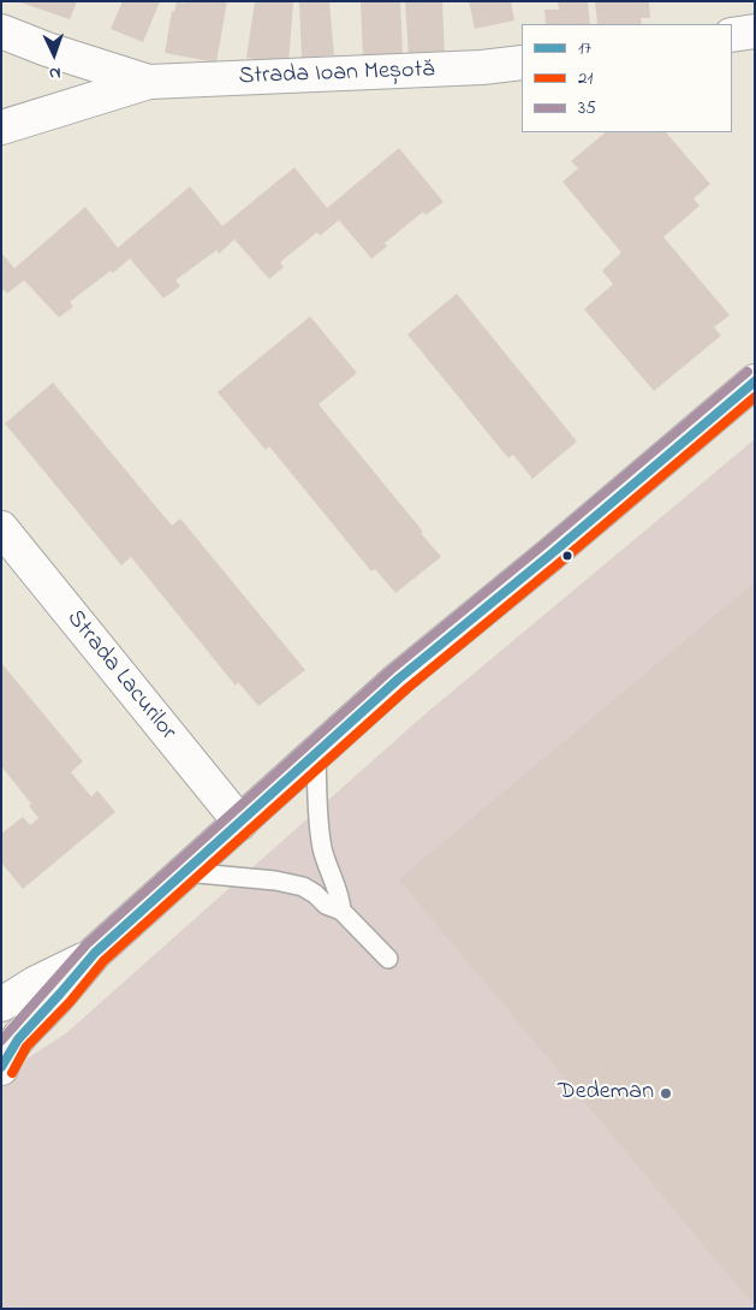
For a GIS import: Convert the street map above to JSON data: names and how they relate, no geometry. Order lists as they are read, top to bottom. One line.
{"streets":{"street":["Strada Ioan Meșotă","Strada Lacurilor"]},"places":["Dedeman"],"lines":["transit line 35","transit line 17","transit line 21"],"legend":["17","21","35"],"north":"bottom"}
